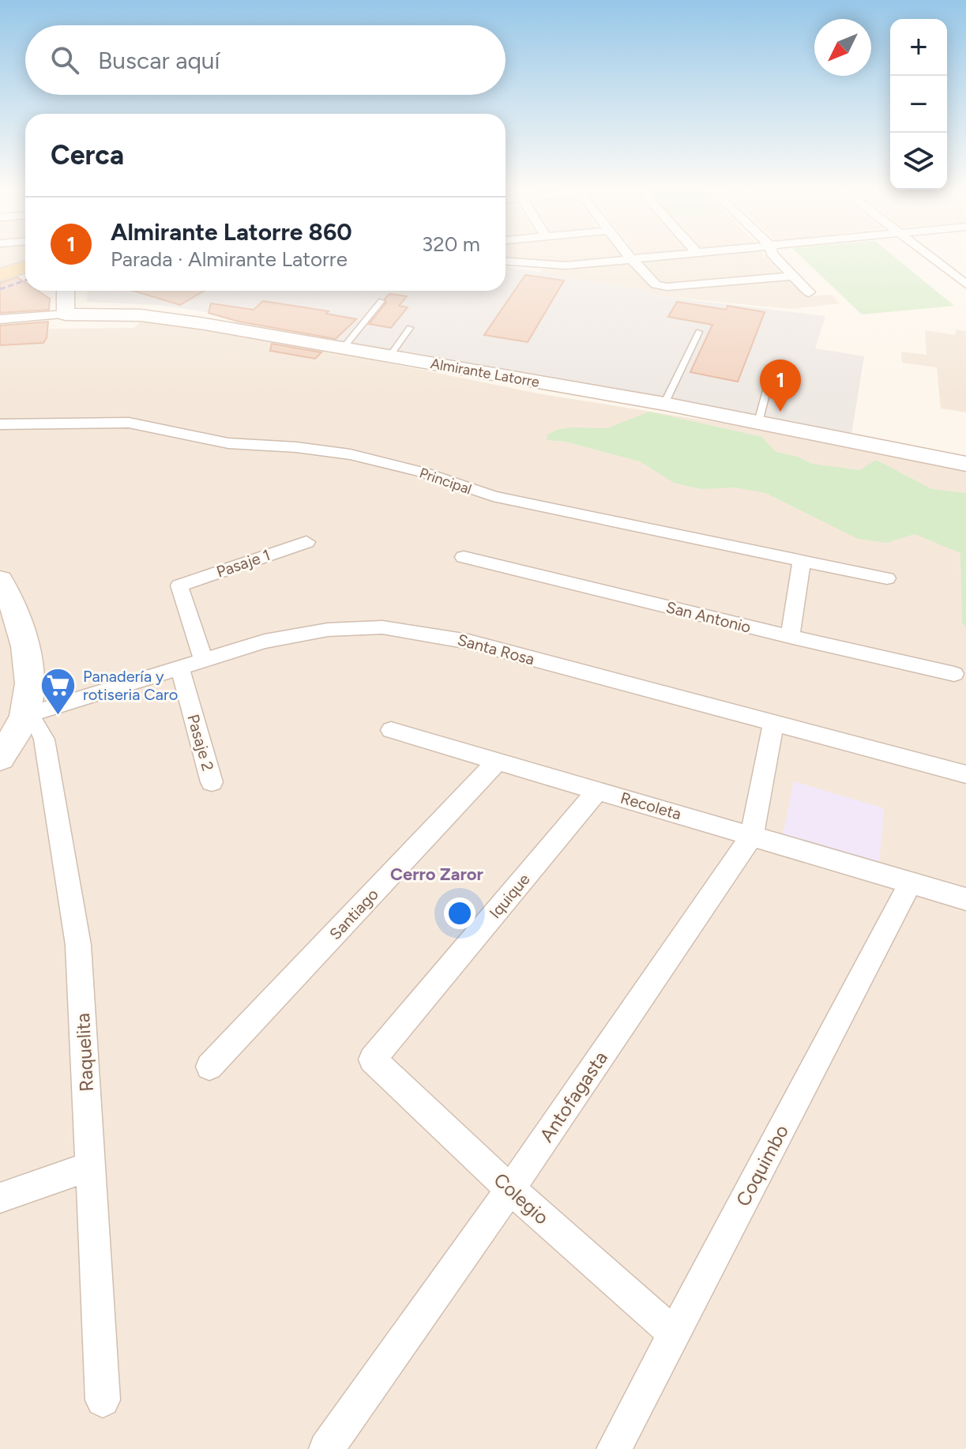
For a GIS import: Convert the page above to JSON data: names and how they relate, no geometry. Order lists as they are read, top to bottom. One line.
{"streets":{"main road":["Almirante Latorre"],"street":["Principal","Pasaje 1","San Antonio","Santa Rosa","Pasaje 2","Recoleta","Iquique","Santiago","Raquelita","Antofagasta","Coquimbo","Colegio"]},"crossings":[["Pasaje 1","Santa Rosa"],["Santa Rosa","Pasaje 2"],["Santa Rosa","Raquelita"],["Santa Rosa","Antofagasta"],["Recoleta","Iquique"],["Recoleta","Santiago"],["Recoleta","Antofagasta"],["Recoleta","Coquimbo"],["Iquique","Colegio"],["Antofagasta","Colegio"],["Coquimbo","Colegio"]],"districts":["Cerro Zaror"],"places":{"supermarket":["Panadería y rotiseria Caro"]},"north":"bottom left","page":{"map_buttons":["+","−"],"search":"Buscar aquí","heading":"Cerca","list":[{"mark":"1","name":"Almirante Latorre 860","note":"Parada · Almirante Latorre","value":"320 m"}],"pins":"1"}}
